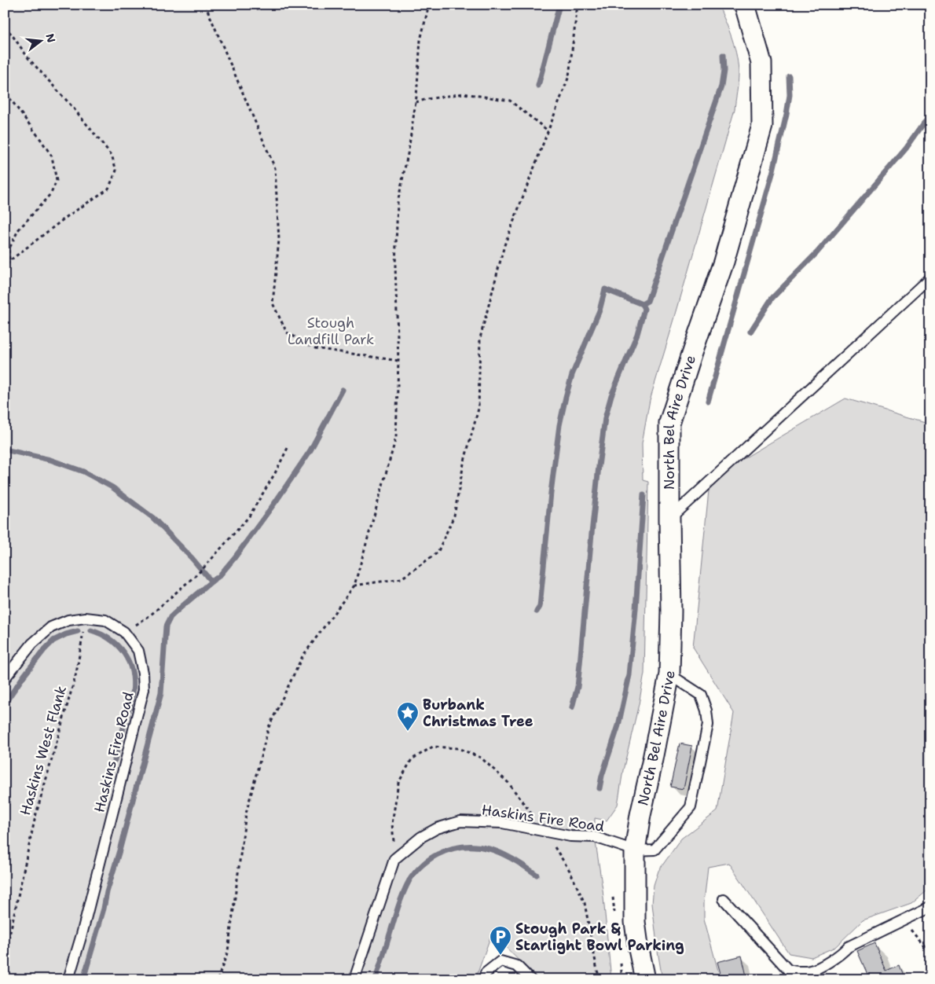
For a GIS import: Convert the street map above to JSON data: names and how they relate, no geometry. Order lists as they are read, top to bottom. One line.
{"streets":{"street":["North Bel Aire Drive"],"lane":["Haskins Fire Road"],"path":["Haskins West Flank"]},"crossings":[["North Bel Aire Drive","Haskins Fire Road"],["Haskins West Flank","Haskins Fire Road"]],"parks":["Stough Landfill Park"],"places":{"place":["Burbank Christmas Tree"],"parking":["Stough Park & Starlight Bowl Parking"]},"north":"right"}
